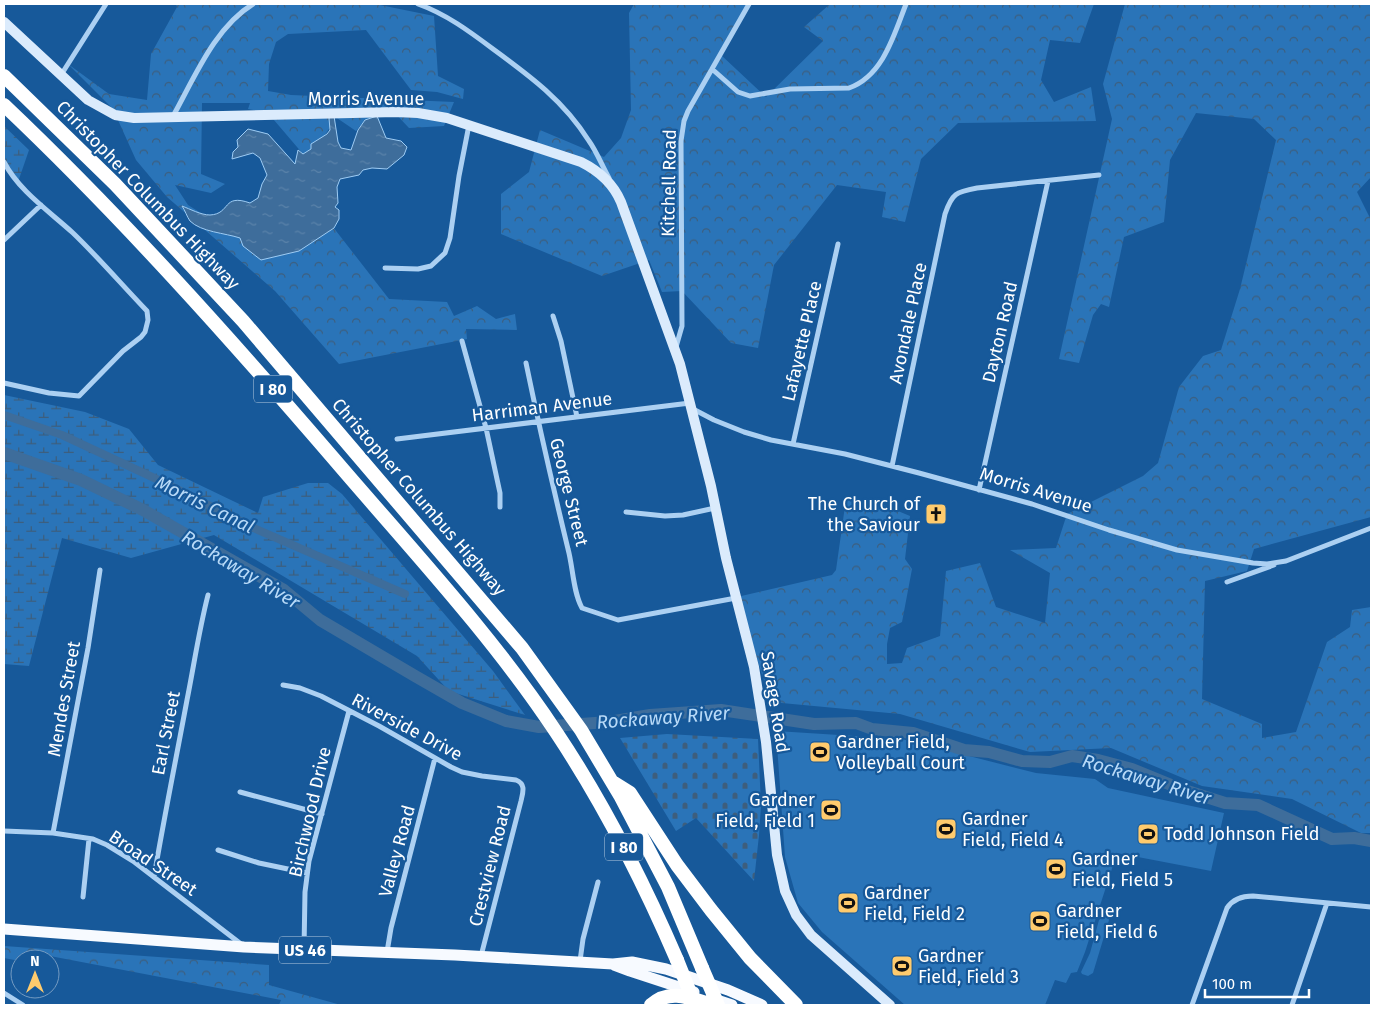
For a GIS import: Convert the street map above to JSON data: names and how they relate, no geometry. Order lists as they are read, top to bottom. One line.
{"streets":{"highway":["Christopher Columbus Highway","I 80"],"main road":["US 46"],"street":["Morris Avenue","Kitchell Road","Avondale Place","Dayton Road","Lafayette Place","Harriman Avenue","George Street","Mendes Street","Savage Road","Riverside Drive","Earl Street","Birchwood Drive","Valley Road","Broad Street","Crestview Road"]},"crossings":[["Morris Avenue","Kitchell Road"],["Morris Avenue","Avondale Place"],["Morris Avenue","Dayton Road"],["Morris Avenue","Lafayette Place"],["Morris Avenue","Harriman Avenue"],["Morris Avenue","Savage Road"],["Avondale Place","Dayton Road"],["Harriman Avenue","George Street"],["Harriman Avenue","Savage Road"],["George Street","Savage Road"],["Mendes Street","Broad Street"],["Riverside Drive","Birchwood Drive"],["Riverside Drive","Valley Road"],["Riverside Drive","Crestview Road"],["Earl Street","Broad Street"],["Birchwood Drive","US 46"],["Valley Road","US 46"],["Broad Street","US 46"],["Crestview Road","US 46"]],"water":["Morris Canal","Rockaway River"],"places":{"church":["The Church of the Saviour"],"sports":["Gardner Field, Volleyball Court","Gardner Field, Field 1","Gardner Field, Field 4","Todd Johnson Field","Gardner Field, Field 5","Gardner Field, Field 2","Gardner Field, Field 6","Gardner Field, Field 3"]},"scale_bar":"100 m","north":"top"}
